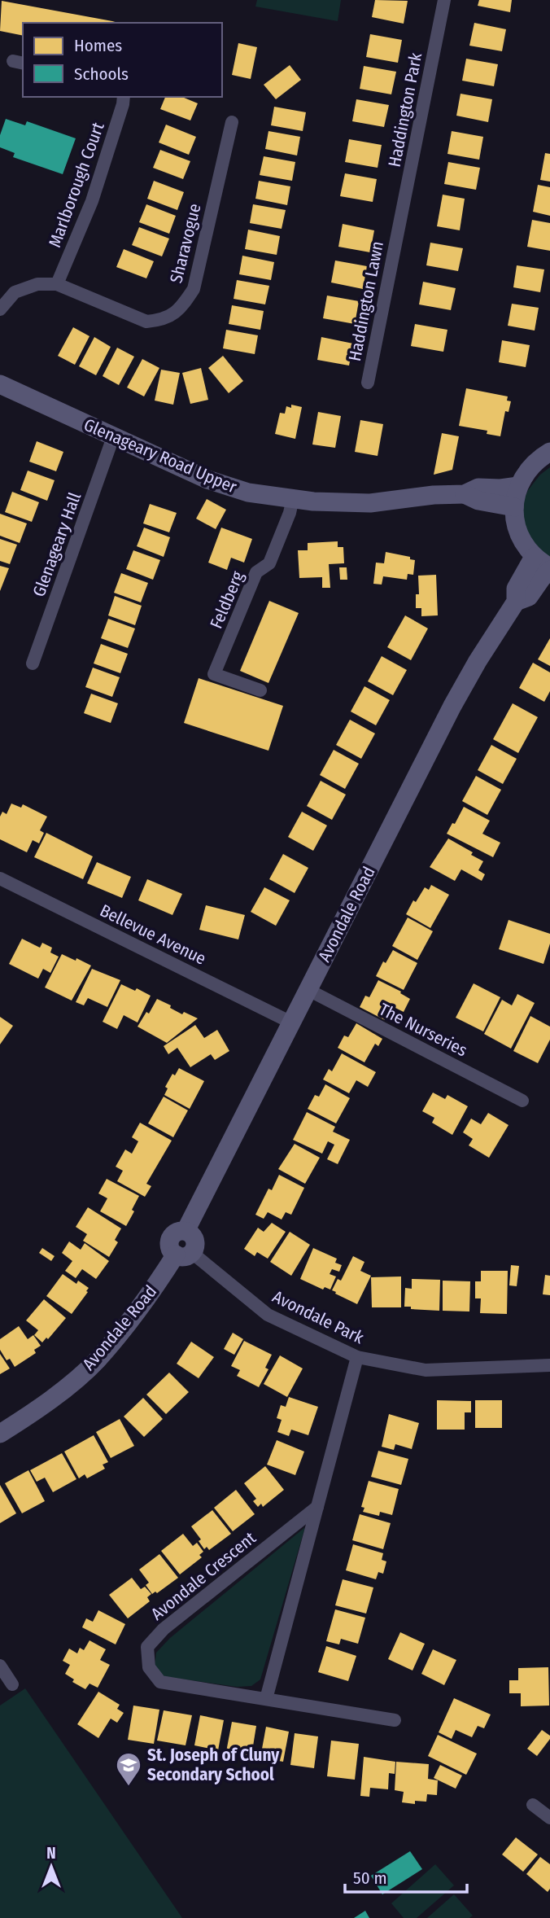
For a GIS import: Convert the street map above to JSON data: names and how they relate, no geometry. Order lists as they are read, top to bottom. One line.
{"streets":{"street":["Haddington Park","Marlborough Court","Sharavogue","Haddington Lawn","Glenageary Road Upper","Glenageary Hall","Feldberg","Avondale Road","Bellevue Avenue","The Nurseries","Avondale Park","Avondale Crescent"]},"crossings":[["Haddington Park","Haddington Lawn"],["Marlborough Court","Sharavogue"],["Glenageary Road Upper","Glenageary Hall"],["Glenageary Road Upper","Feldberg"],["Avondale Road","Bellevue Avenue"],["Avondale Road","The Nurseries"],["Avondale Road","Avondale Park"]],"places":{"school or university":["St. Joseph of Cluny Secondary School"]},"legend":["Homes","Schools"],"scale_bar":"50 m","north":"top"}
